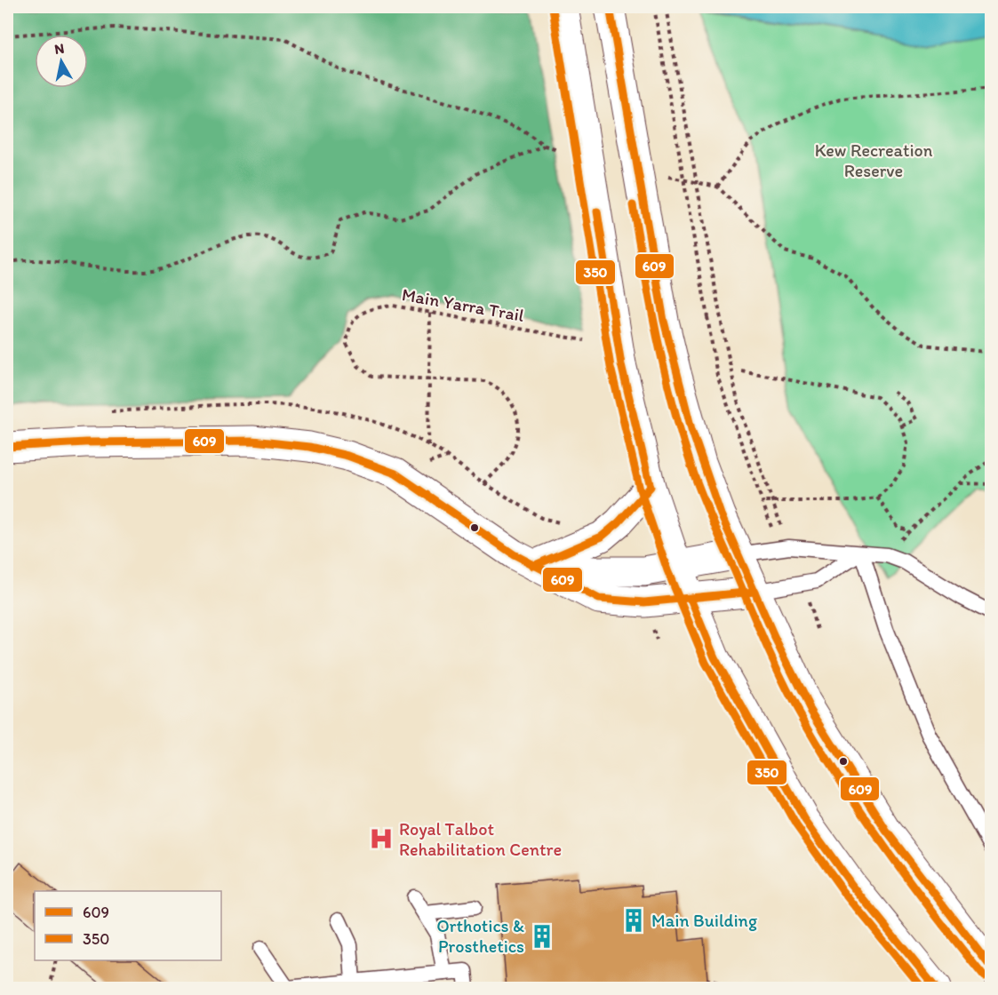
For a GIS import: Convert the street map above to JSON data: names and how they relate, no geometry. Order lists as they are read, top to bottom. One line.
{"streets":{"path":["Main Yarra Trail"]},"parks":["Kew Recreation Reserve"],"places":{"hospital":["Royal Talbot Rehabilitation Centre"],"building":["Main Building","Orthotics & Prosthetics"]},"lines":["transit line 609","transit line 350"],"legend":["609","350"],"north":"top"}
